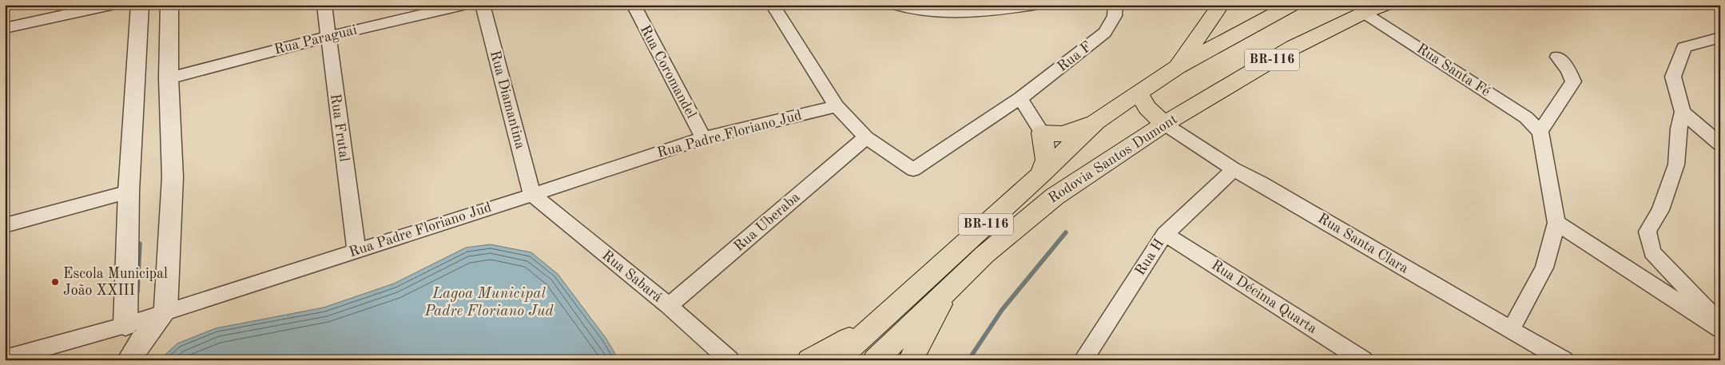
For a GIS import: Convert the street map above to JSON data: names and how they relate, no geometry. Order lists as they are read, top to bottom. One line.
{"streets":{"highway":["BR-116","Rodovia Santos Dumont"],"street":["Rua Paraguai","Rua F","Rua Santa Fé","Rua Coromandel","Rua Diamantina","Rua Frutal","Rua Padre Floriano Jud","Rua Uberaba","Rua Santa Clara","Rua H","Rua Sabará","Rua Décima Quarta"]},"crossings":[["Rua Paraguai","Rua Frutal"],["Rua F","Rua Uberaba"],["Rua Santa Fé","Rodovia Santos Dumont"],["Rua Coromandel","Rua Padre Floriano Jud"],["Rua Diamantina","Rua Padre Floriano Jud"],["Rua Diamantina","Rua Sabará"],["Rua Frutal","Rua Padre Floriano Jud"],["Rua Padre Floriano Jud","Rua Sabará"],["Rodovia Santos Dumont","Rua Santa Clara"],["Rua Uberaba","Rua Sabará"],["Rua Santa Clara","Rua H"],["Rua H","Rua Décima Quarta"]],"water":["Lagoa Municipal Padre Floriano Jud"],"places":["Escola Municipal João XXIII"]}
